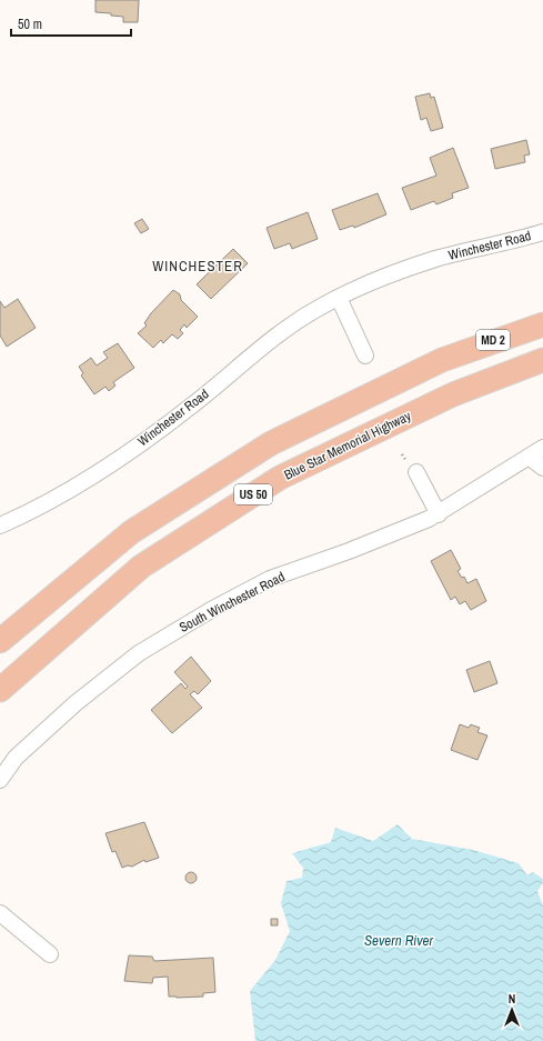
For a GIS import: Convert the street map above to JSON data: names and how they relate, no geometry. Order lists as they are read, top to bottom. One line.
{"streets":{"highway":["MD 2","Blue Star Memorial Highway","US 50"],"street":["Winchester Road","South Winchester Road"]},"crossings":[["MD 2","US 50"]],"districts":["WINCHESTER"],"water":["Severn River"],"scale_bar":"50 m","north":"top"}
